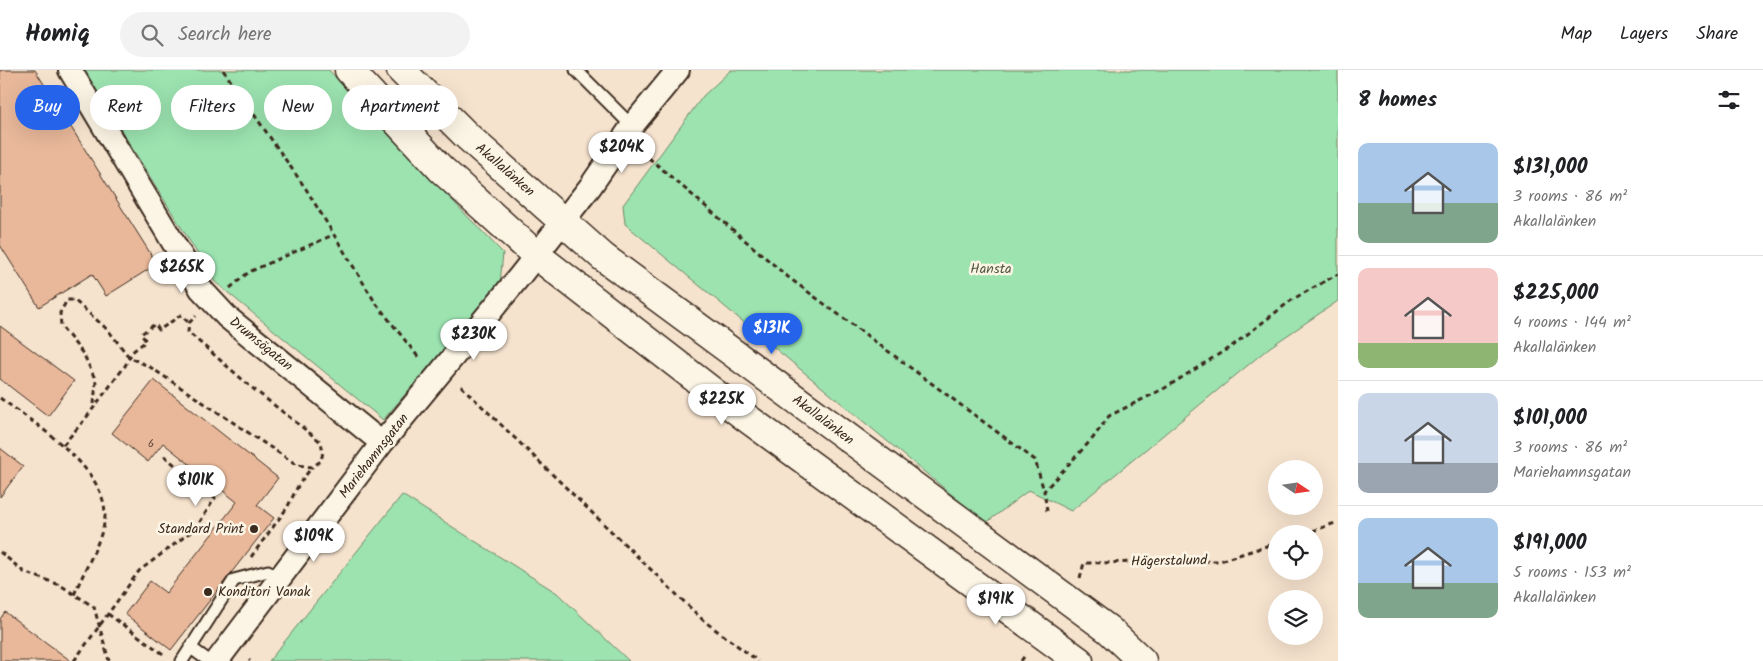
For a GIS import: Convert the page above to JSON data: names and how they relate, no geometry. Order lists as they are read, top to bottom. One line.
{"streets":{"main road":["Akallalänken"],"street":["Drumsögatan","Mariehamnsgatan"],"path":["Hägerstalund"]},"crossings":[["Drumsögatan","Mariehamnsgatan"]],"parks":["Hansta"],"places":["Standard Print","Konditori Vanak"],"house_numbers":["6"],"north":"right","page":{"header":"Homiq","search":"Search here","nav":["Map","Layers","Share"],"heading":"8 homes","chip":["Buy","Rent","Filters","New","Apartment"],"list":[{"name":"$131,000","note":"3 rooms · 86 m² · Akallalänken"},{"name":"$225,000","note":"4 rooms · 144 m² · Akallalänken"},{"name":"$101,000","note":"3 rooms · 86 m² · Mariehamnsgatan"},{"name":"$191,000","note":"5 rooms · 153 m² · Akallalänken"}],"price":["$204K","$265K","$131K","$230K","$225K","$101K","$109K","$191K"]}}
